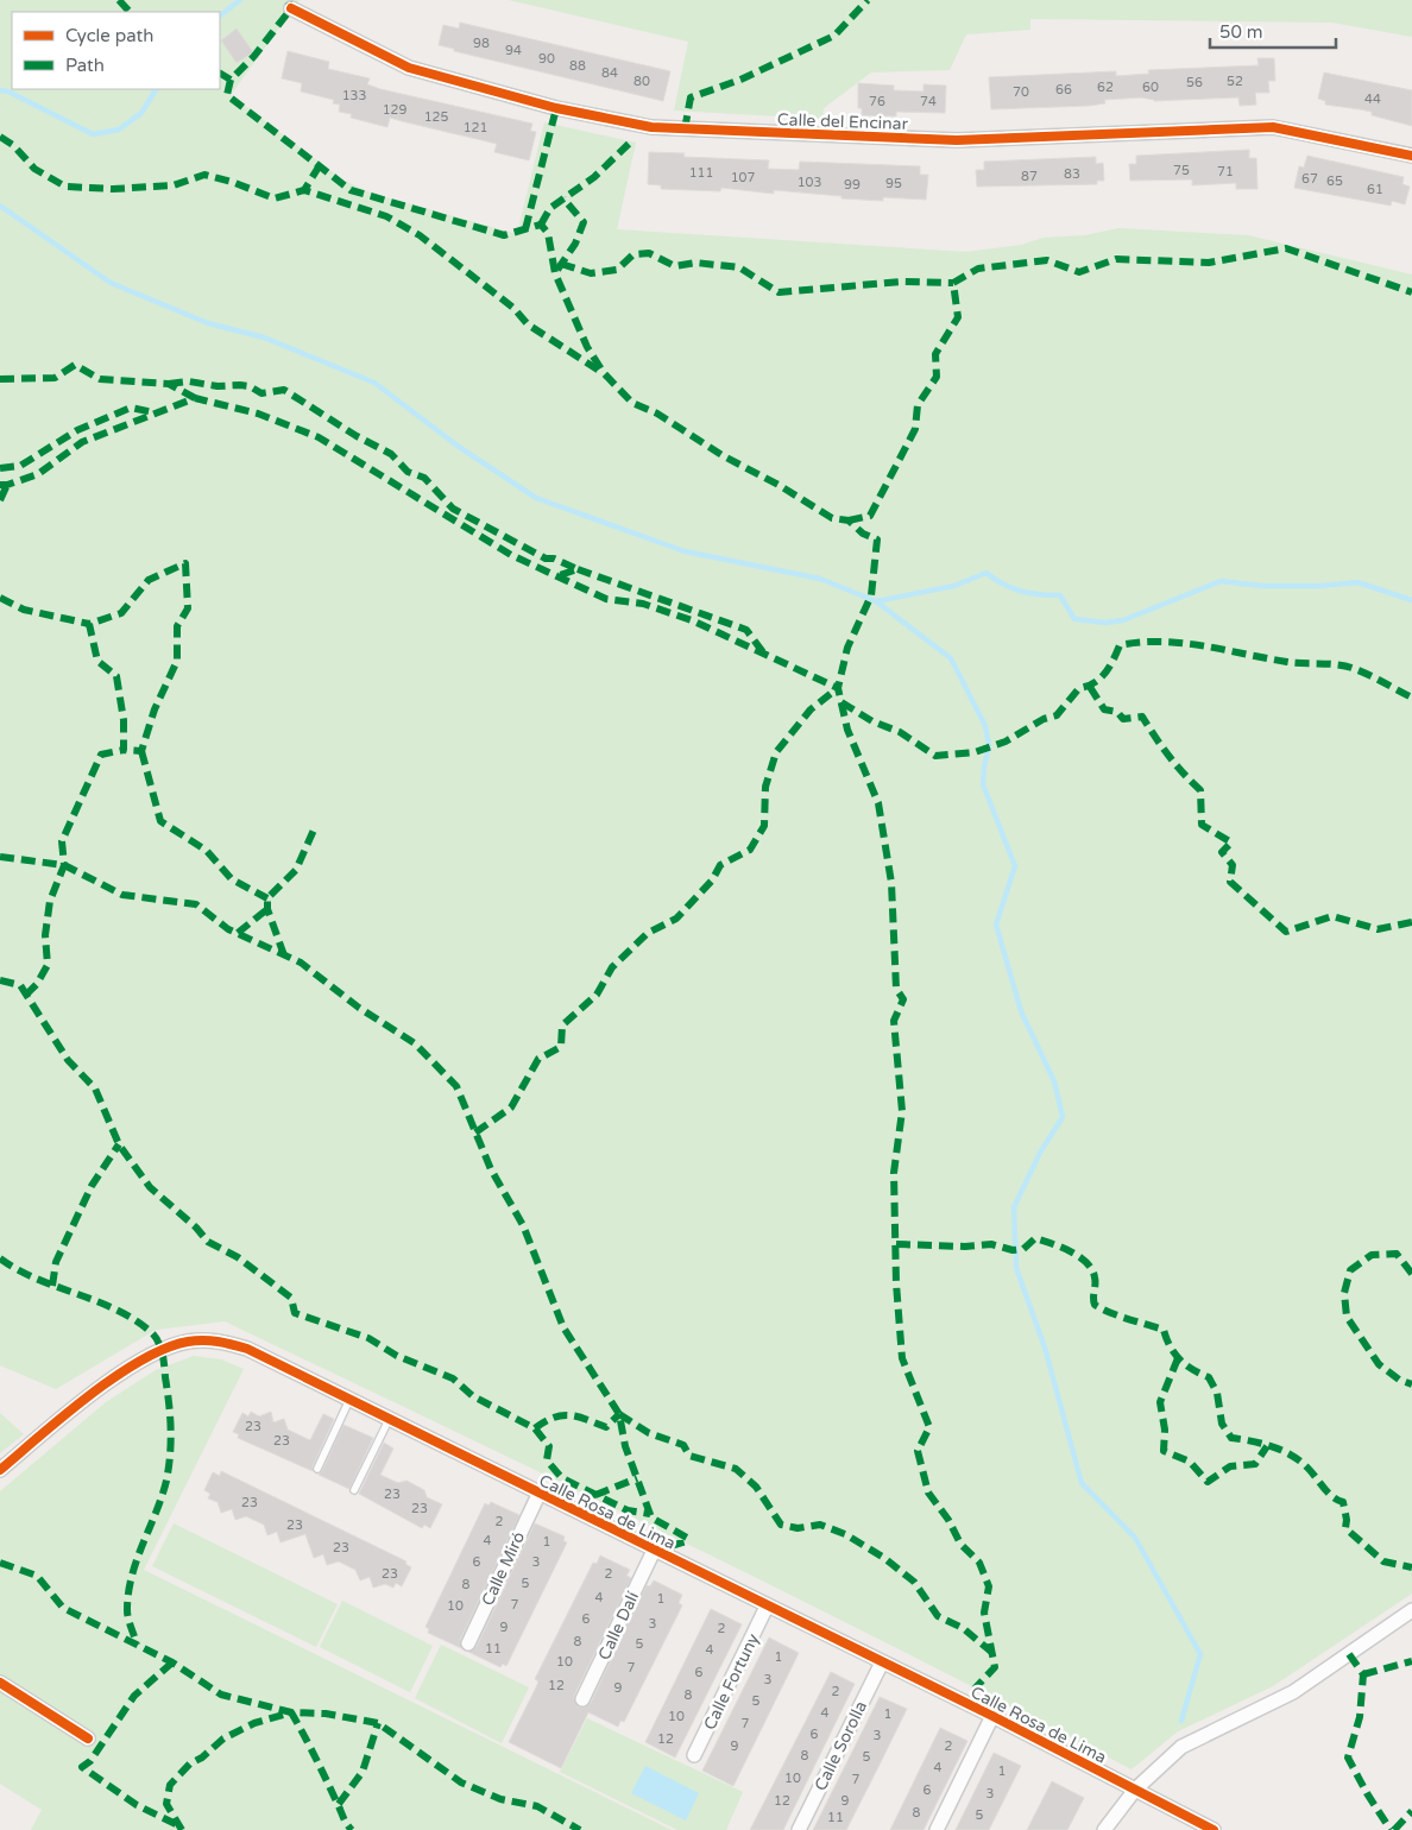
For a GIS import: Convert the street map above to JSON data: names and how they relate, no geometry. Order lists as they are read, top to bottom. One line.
{"streets":{"street":["Calle del Encinar","Calle Rosa de Lima","Calle Miró","Calle Dalí","Calle Fortuny","Calle Sorolla"]},"crossings":[["Calle Rosa de Lima","Calle Miró"],["Calle Rosa de Lima","Calle Dalí"],["Calle Rosa de Lima","Calle Fortuny"],["Calle Rosa de Lima","Calle Sorolla"]],"house_numbers":["98","94","90","88","84","80","52","56","62","60","66","70","133","44","76","74","129","125","121","75","71","111","83","87","107","67","65","103","95","99","61","23","23","23","23","23","2","23","4","1","23","6","3","23","2","5","8","4","1","7","10","6","3","9","2","8","5","11","4","1","10","7","6","3","12","9","2","8","5","4","1","10","7","6","3","12","9","2","8","5","4","1","10","7","6","3","12","9","8","5","11"],"legend":["Cycle path","Path"],"scale_bar":"50 m"}
